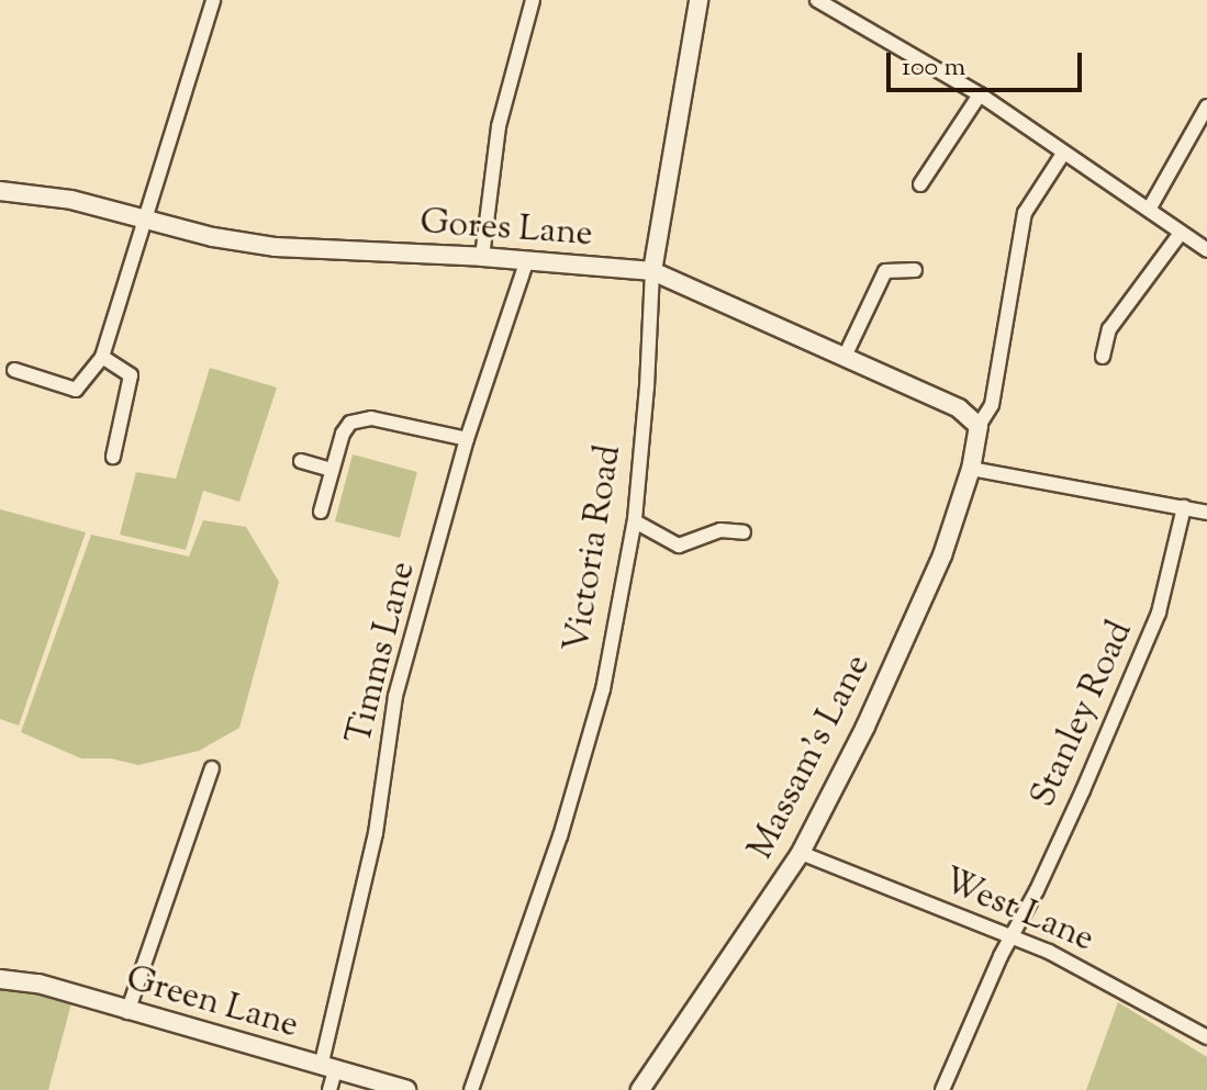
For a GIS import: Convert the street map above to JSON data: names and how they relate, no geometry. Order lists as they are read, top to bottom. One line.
{"streets":{"street":["Gores Lane","Victoria Road","Timms Lane","Stanley Road","Massam's Lane","West Lane","Green Lane"]},"crossings":[["Gores Lane","Victoria Road"],["Gores Lane","Timms Lane"],["Gores Lane","Massam's Lane"],["Timms Lane","Green Lane"],["Stanley Road","West Lane"],["Massam's Lane","West Lane"]],"scale_bar":"100 m"}
